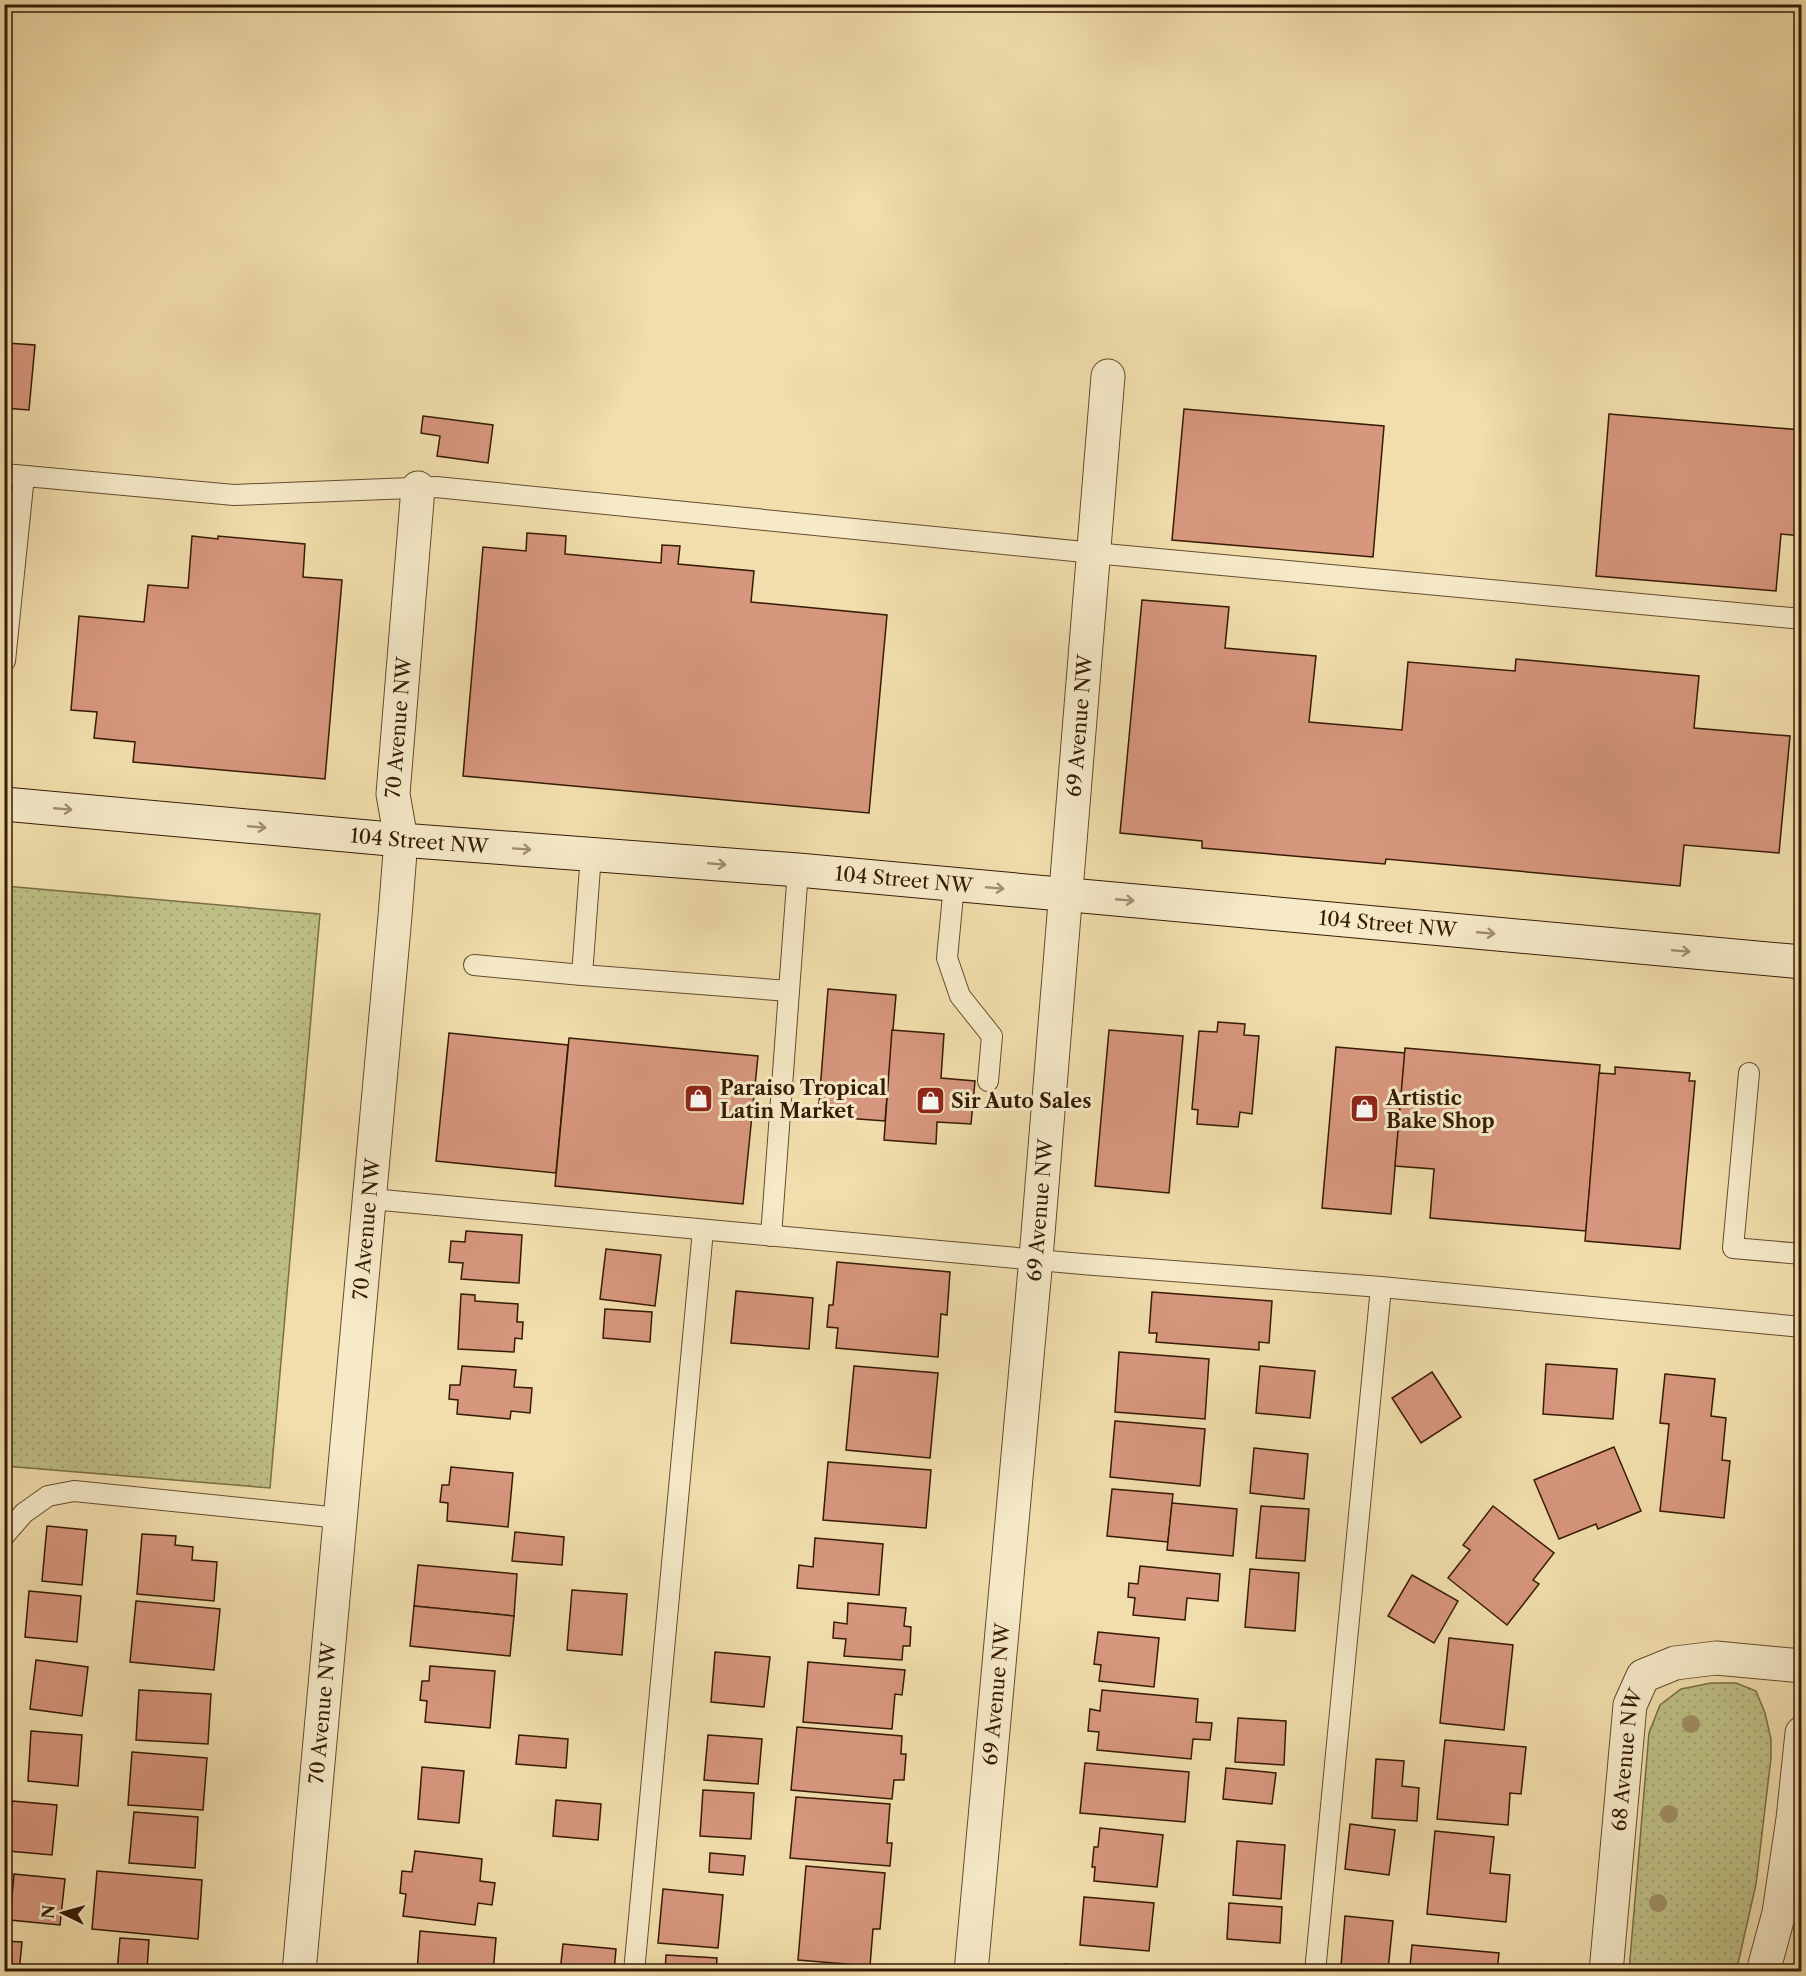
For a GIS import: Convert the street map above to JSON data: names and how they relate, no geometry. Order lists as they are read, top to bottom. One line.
{"streets":{"street":["69 Avenue NW","70 Avenue NW","104 Street NW","68 Avenue NW"]},"crossings":[["69 Avenue NW","104 Street NW"],["70 Avenue NW","104 Street NW"]],"one_way":["104 Street NW"],"places":{"shop":["Paraiso Tropical Latin Market","Sir Auto Sales","Artistic Bake Shop"]},"north":"left"}
